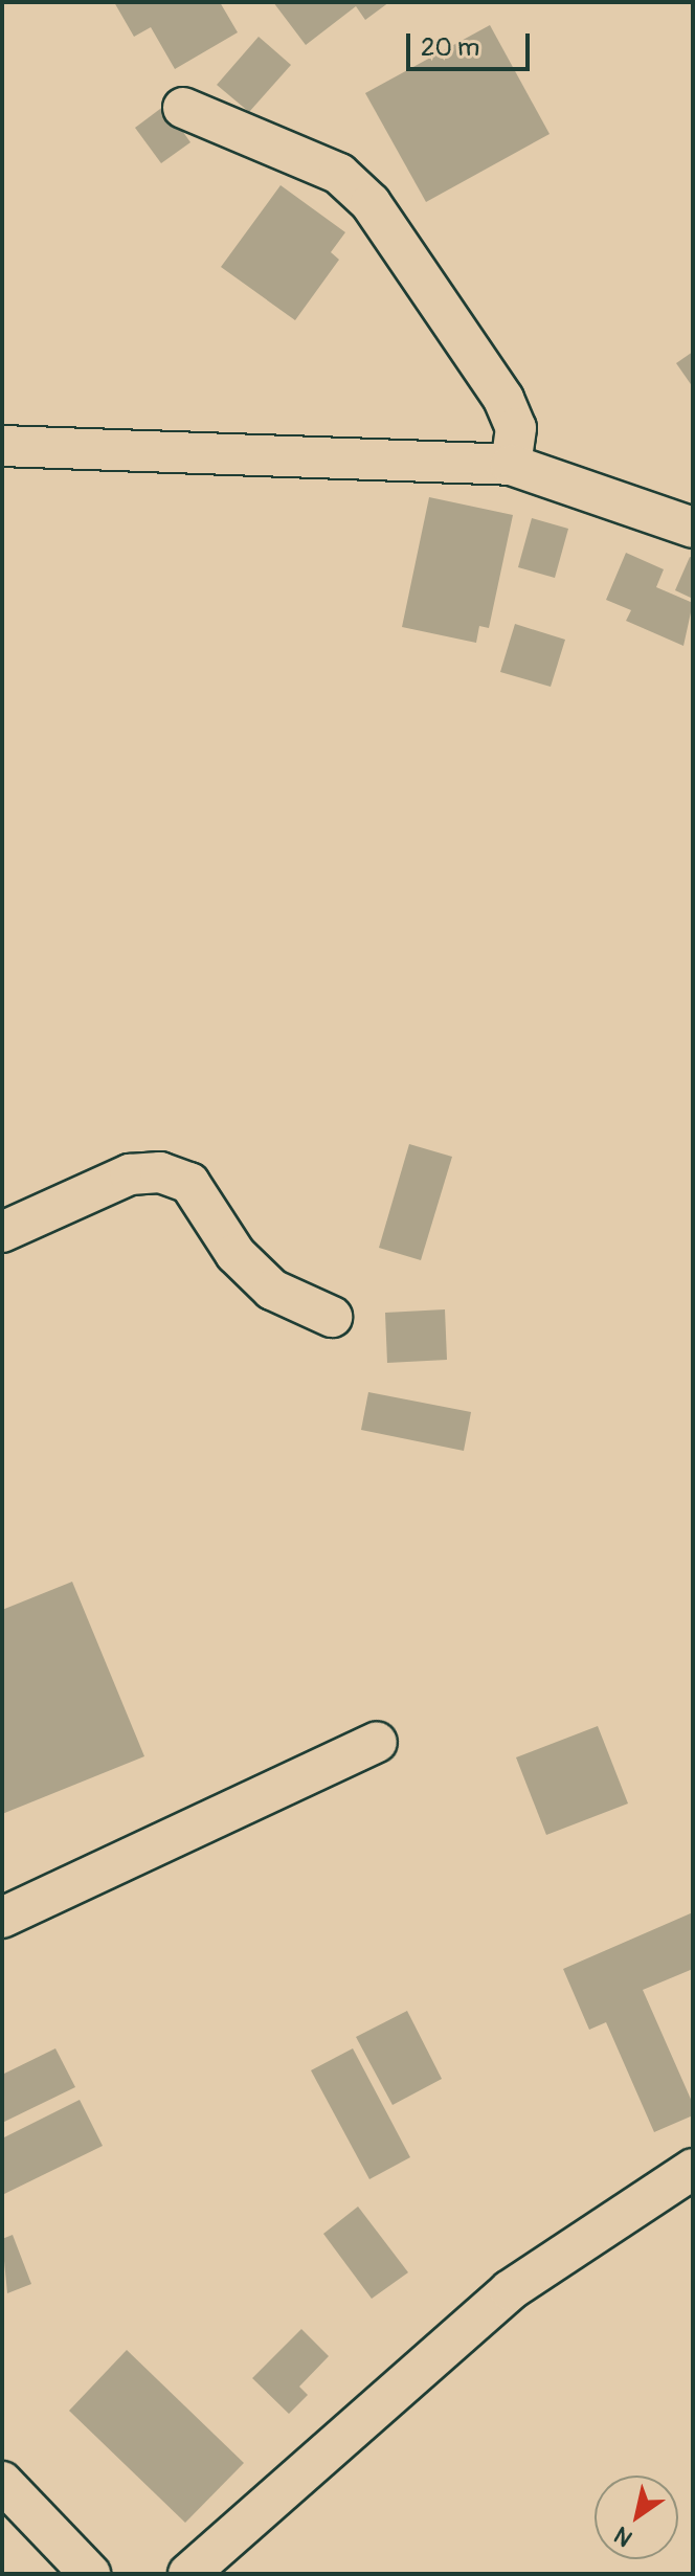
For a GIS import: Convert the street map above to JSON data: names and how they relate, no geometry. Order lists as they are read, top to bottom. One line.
{"scale_bar":"20 m","north":"bottom left"}
